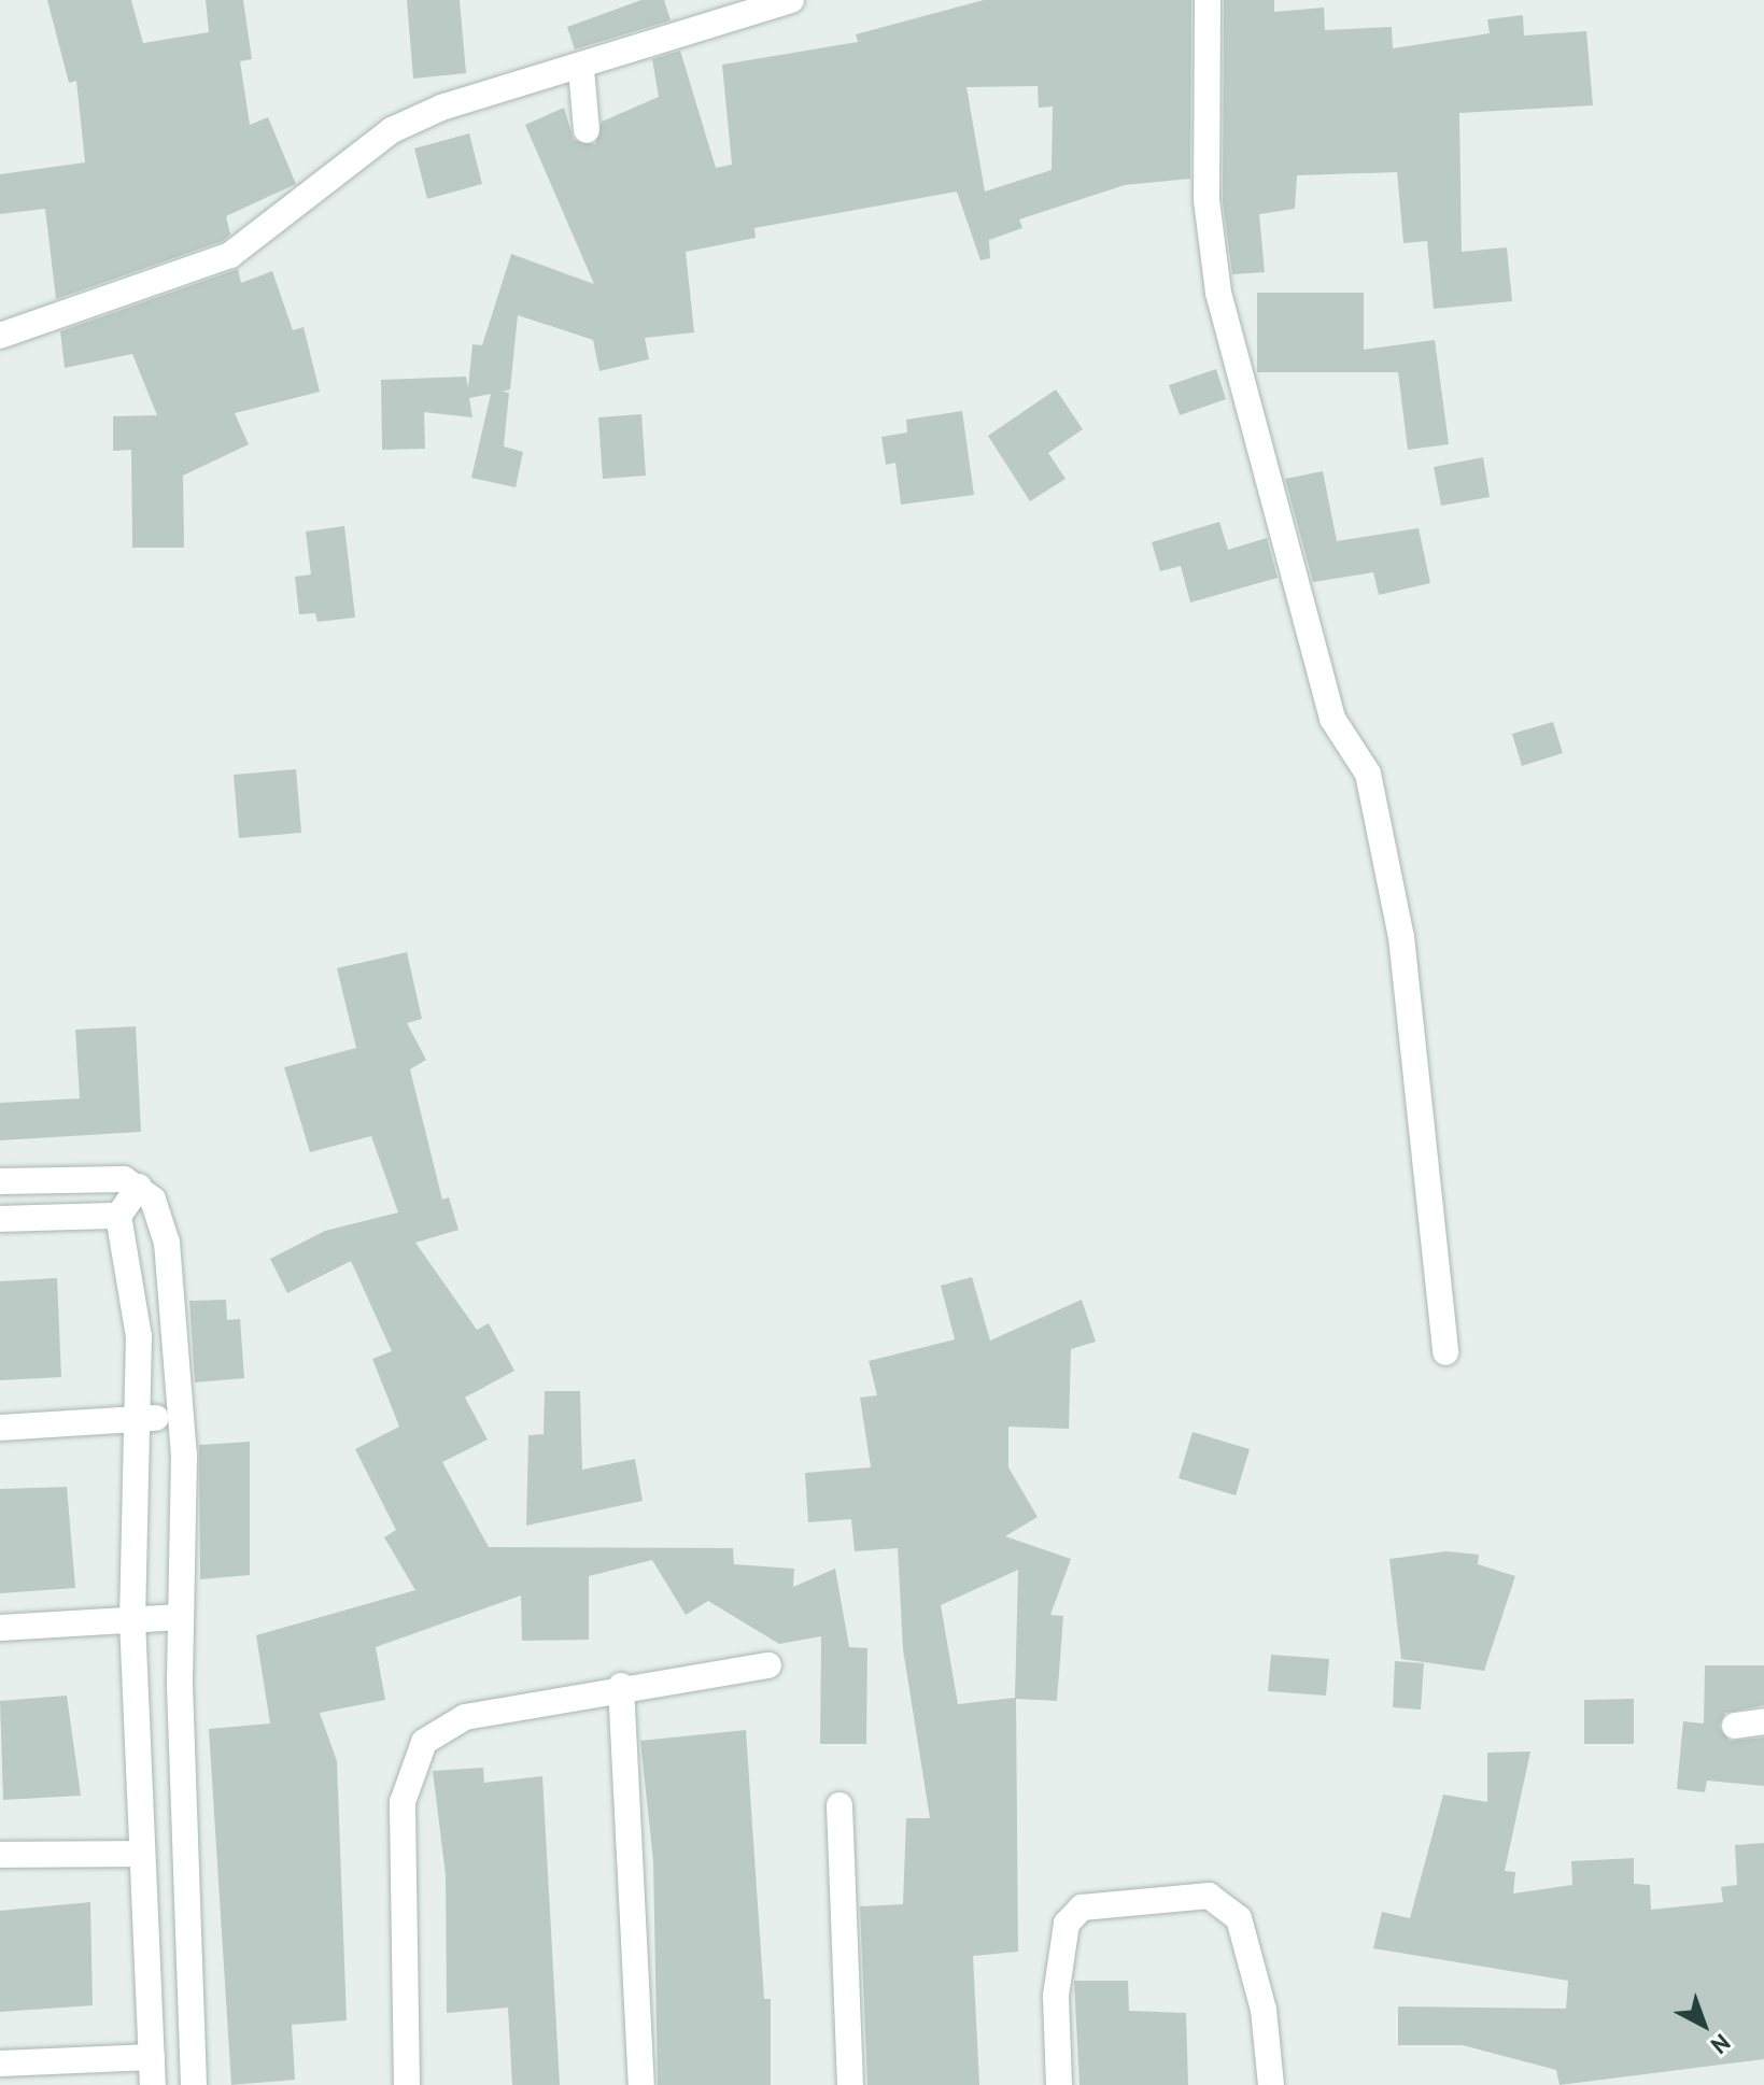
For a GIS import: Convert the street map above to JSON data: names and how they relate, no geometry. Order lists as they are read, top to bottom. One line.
{"north":"bottom right"}
